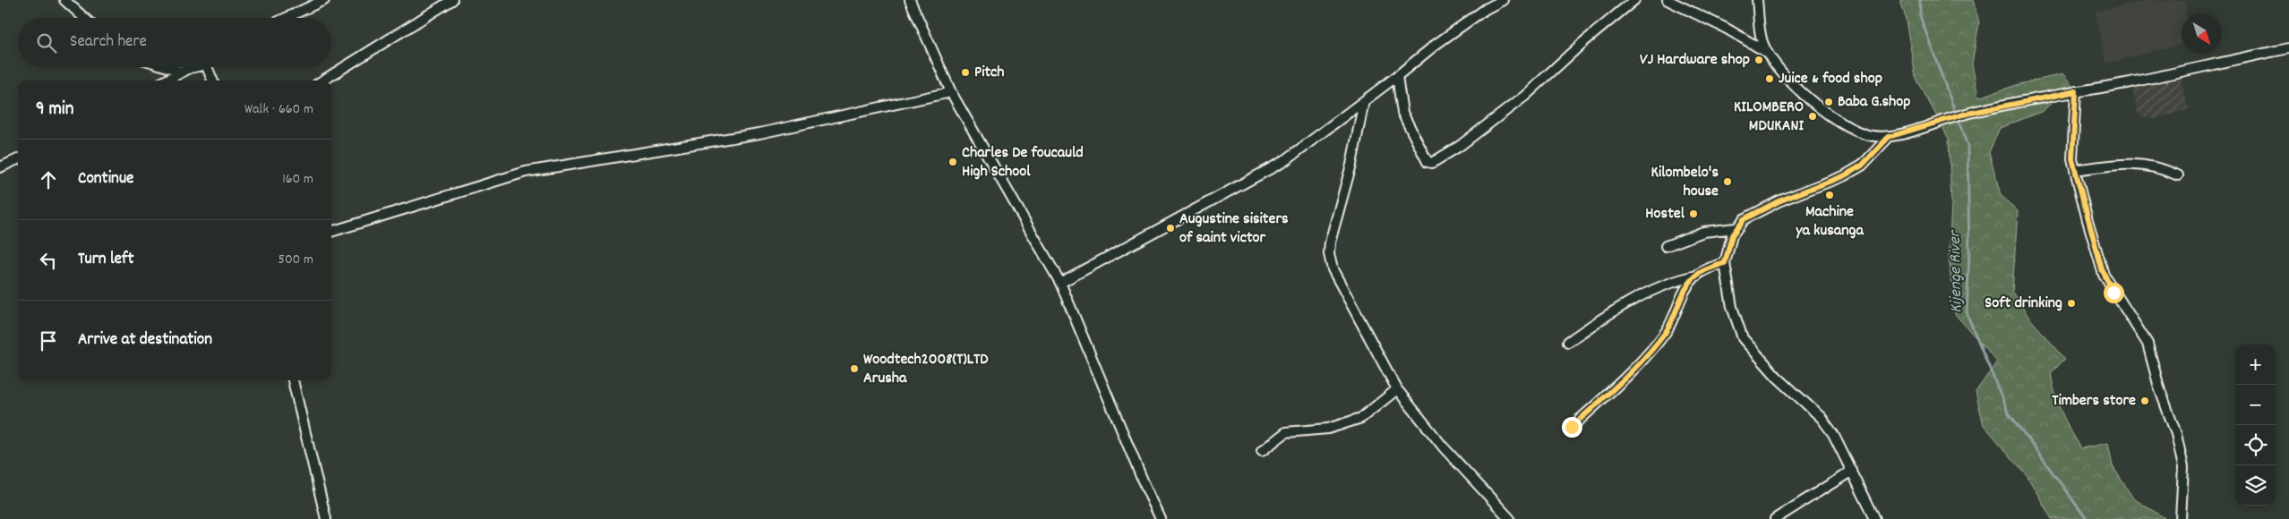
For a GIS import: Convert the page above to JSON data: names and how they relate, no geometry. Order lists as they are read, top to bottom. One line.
{"water":["Kijenge River"],"places":["VJ Hardware shop","Pitch","Juice & food shop","Baba G.shop","KILOMBERO MDUKANI","Charles De foucauld High School","Kilombelo's house","Machine ya kusanga","Hostel","Augustine sisiters of saint victor","Soft drinking","Woodtech2008(T)LTD Arusha","Timbers store"],"north":"bottom right","page":{"search":"Search here","heading":["9 min","Walk · 660 m"],"list":[["Continue","160 m"],["Turn left","500 m"],"Arrive at destination"],"map_buttons":["+","−"]}}
